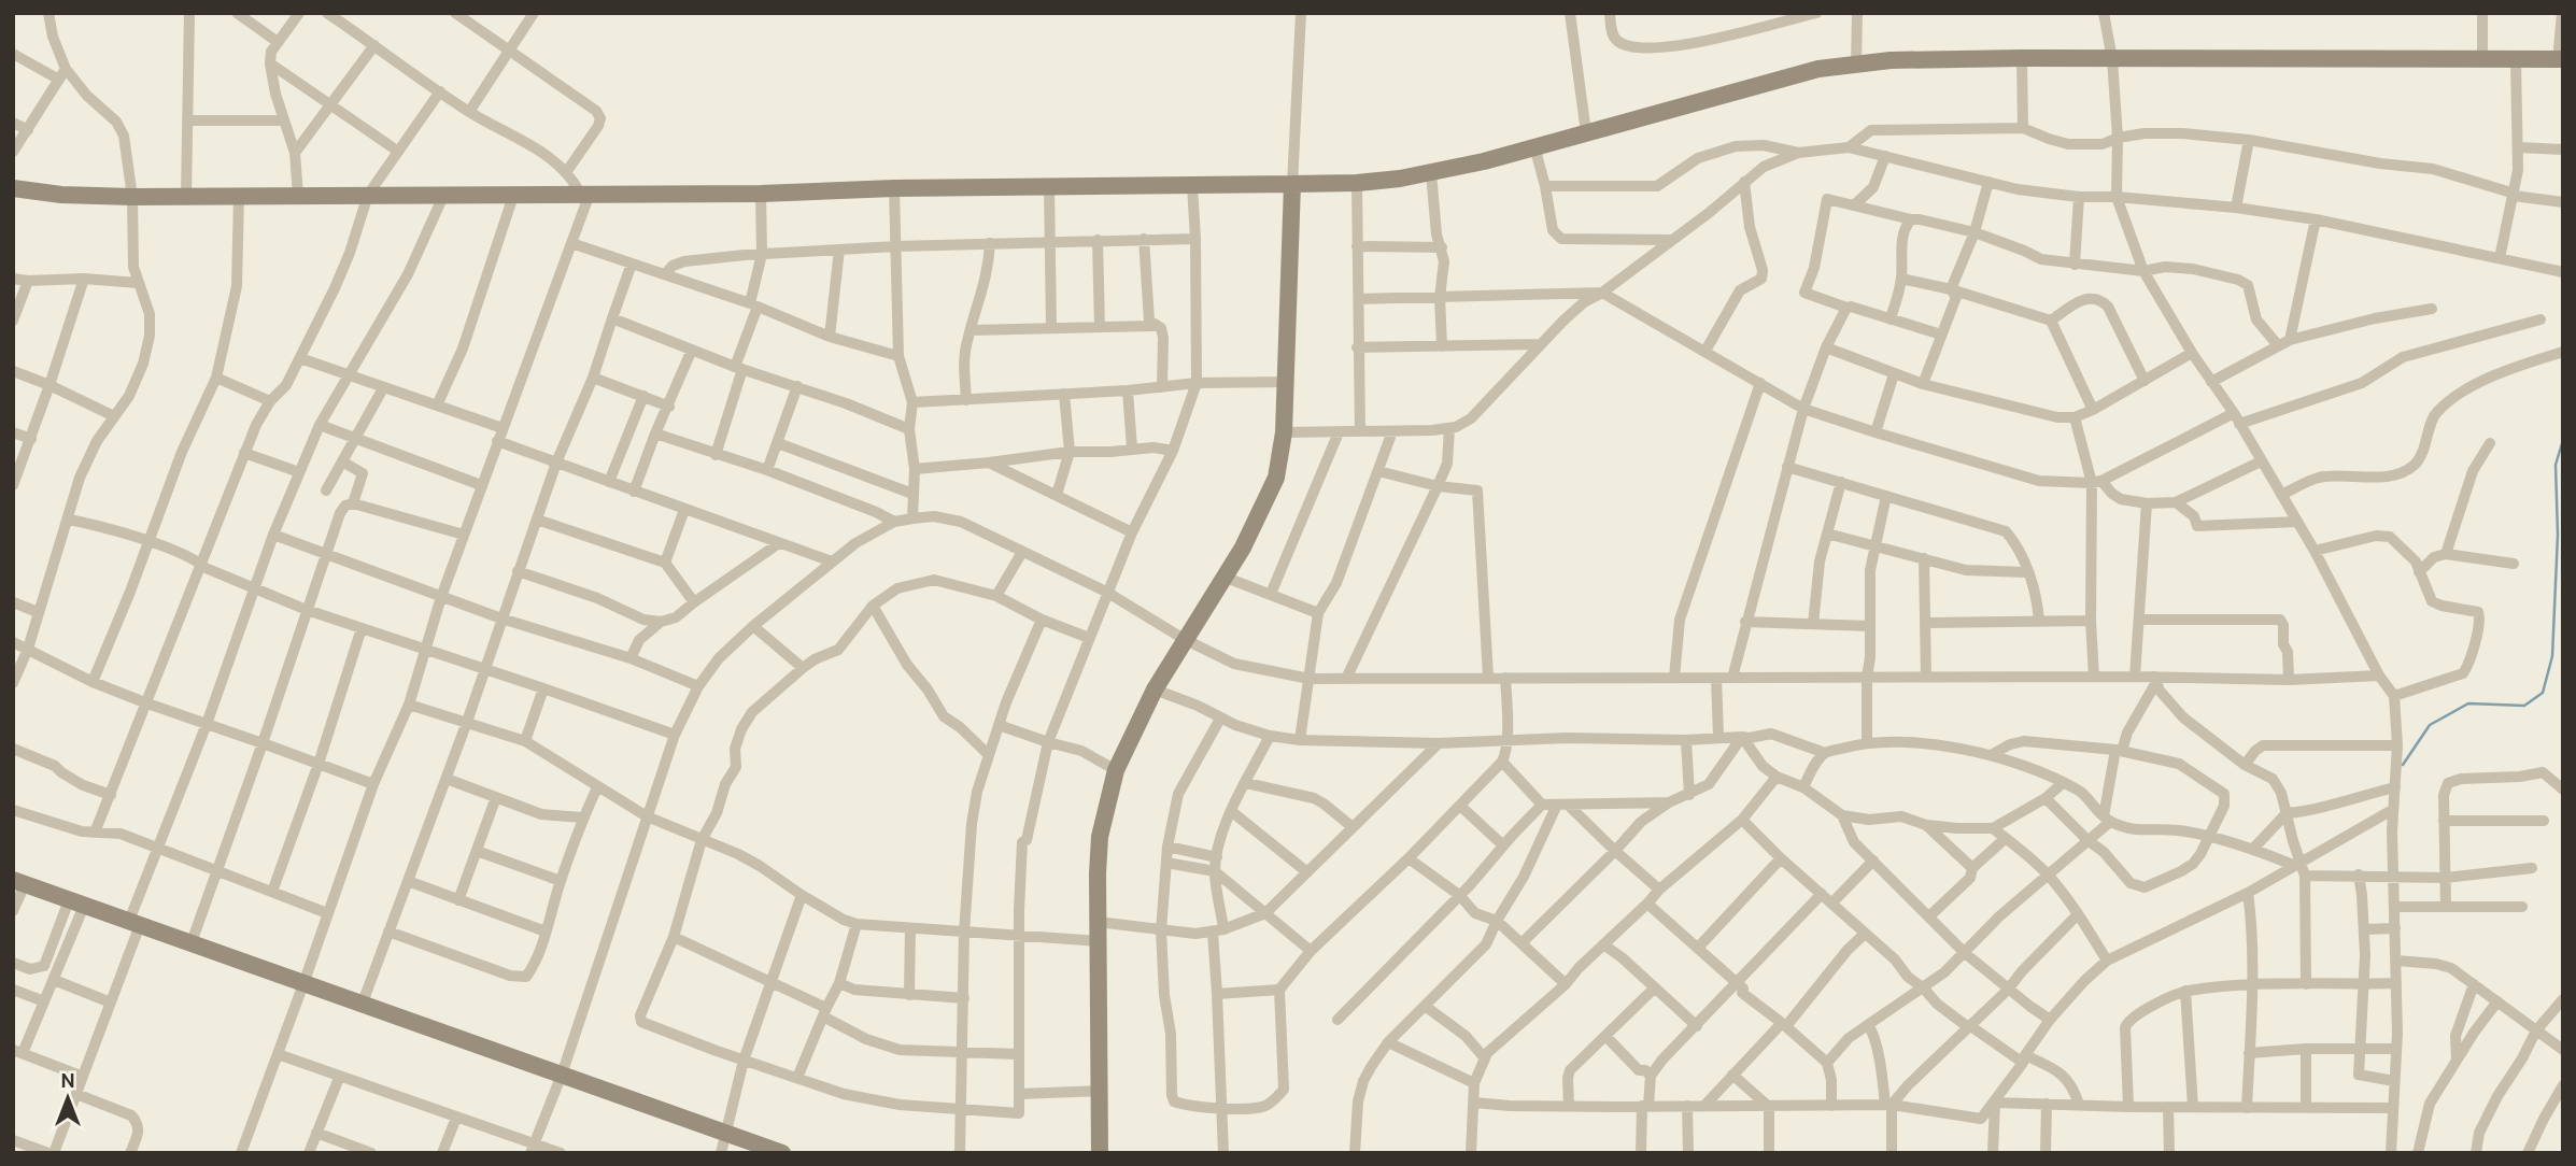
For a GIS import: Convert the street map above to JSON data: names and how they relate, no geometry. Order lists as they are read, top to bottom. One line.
{"north":"top"}
